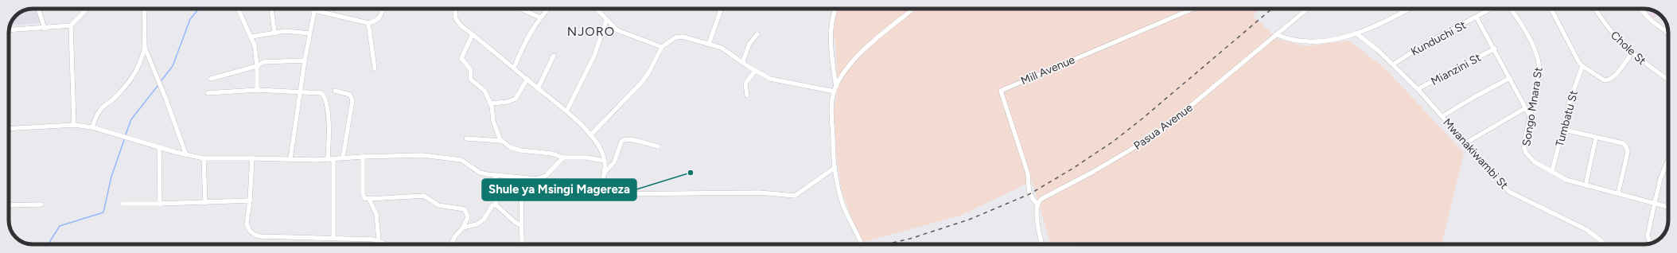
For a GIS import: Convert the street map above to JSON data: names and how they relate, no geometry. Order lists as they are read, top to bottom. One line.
{"streets":{"street":["Kunduchi St","Chole St","Mianzini St","Mill Avenue","Songo Mnara St","Tumbatu St","Pasua Avenue","Mwanakiwambi St"]},"crossings":[["Kunduchi St","Mwanakiwambi St"],["Mianzini St","Mwanakiwambi St"],["Mill Avenue","Pasua Avenue"],["Songo Mnara St","Tumbatu St"]],"districts":["NJORO"],"places":["Shule ya Msingi Magereza"]}
